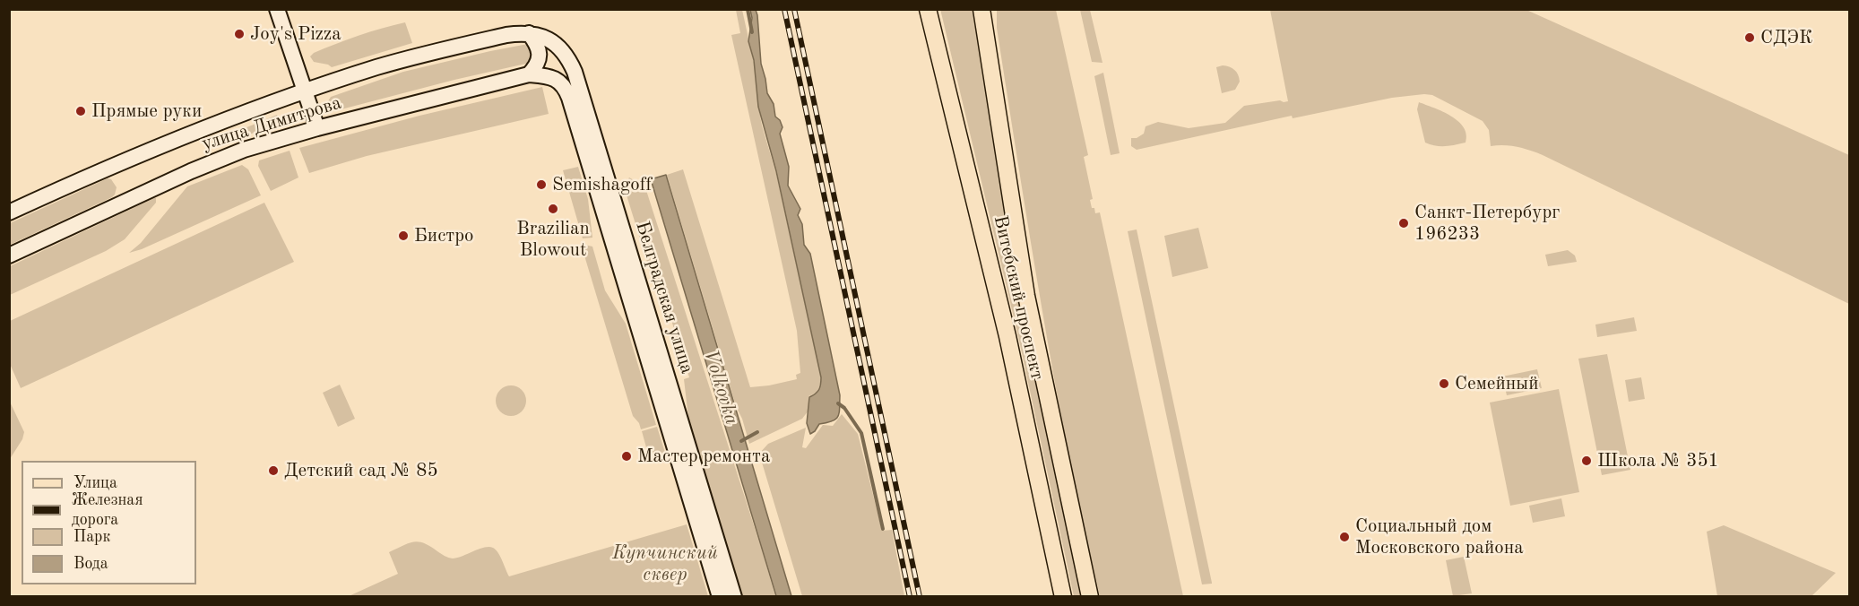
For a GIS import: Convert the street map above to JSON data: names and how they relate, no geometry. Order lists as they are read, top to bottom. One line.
{"streets":{"main road":["Витебский проспект"],"street":["улица Димитрова","Белградская улица"]},"crossings":[["улица Димитрова","Белградская улица"]],"water":["Volkovka"],"parks":["Купчинский сквер"],"places":["Joy's Pizza","СДЭК","Прямые руки","Semishagoff","Brazilian Blowout","Санкт-Петербург 196233","Бистро","Семейный","Мастер ремонта","Школа № 351","Детский сад № 85","Социальный дом Московского района"],"legend":["Улица","Железная дорога","Парк","Вода"]}
